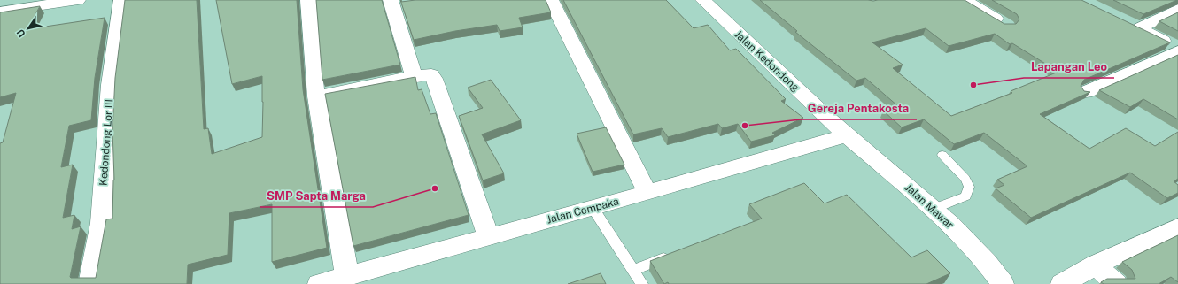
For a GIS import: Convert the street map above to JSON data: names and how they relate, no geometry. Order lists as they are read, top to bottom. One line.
{"streets":{"street":["Jalan Kedondong","Kedondong Lor III","Jalan Mawar","Jalan Cempaka"]},"crossings":[["Jalan Kedondong","Jalan Mawar"],["Jalan Kedondong","Jalan Cempaka"],["Jalan Mawar","Jalan Cempaka"]],"places":["Lapangan Leo","Gereja Pentakosta","SMP Sapta Marga"],"north":"bottom left"}
